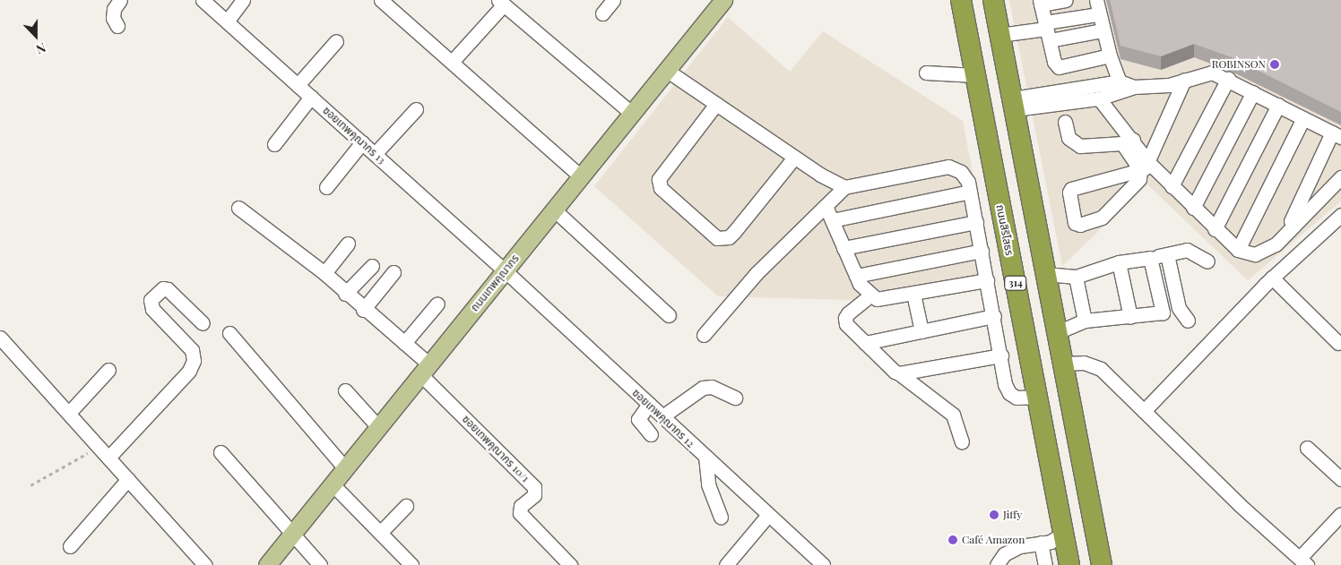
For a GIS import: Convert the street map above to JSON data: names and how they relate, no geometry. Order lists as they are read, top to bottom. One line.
{"streets":{"highway":["ถนนสิริโสธร","314"],"main road":["ถนนเทพคุณากร"],"street":["ซอยเทพคุณากร 13","ซอยเทพคุณากร 12","ซอยเทพคุณากร 10/1"]},"crossings":[["ซอยเทพคุณากร 13","ถนนเทพคุณากร"],["ซอยเทพคุณากร 13","ซอยเทพคุณากร 12"],["ถนนเทพคุณากร","ซอยเทพคุณากร 12"],["ถนนเทพคุณากร","ซอยเทพคุณากร 10/1"]],"places":["ROBINSON","Jiffy","Café Amazon"],"north":"bottom"}
